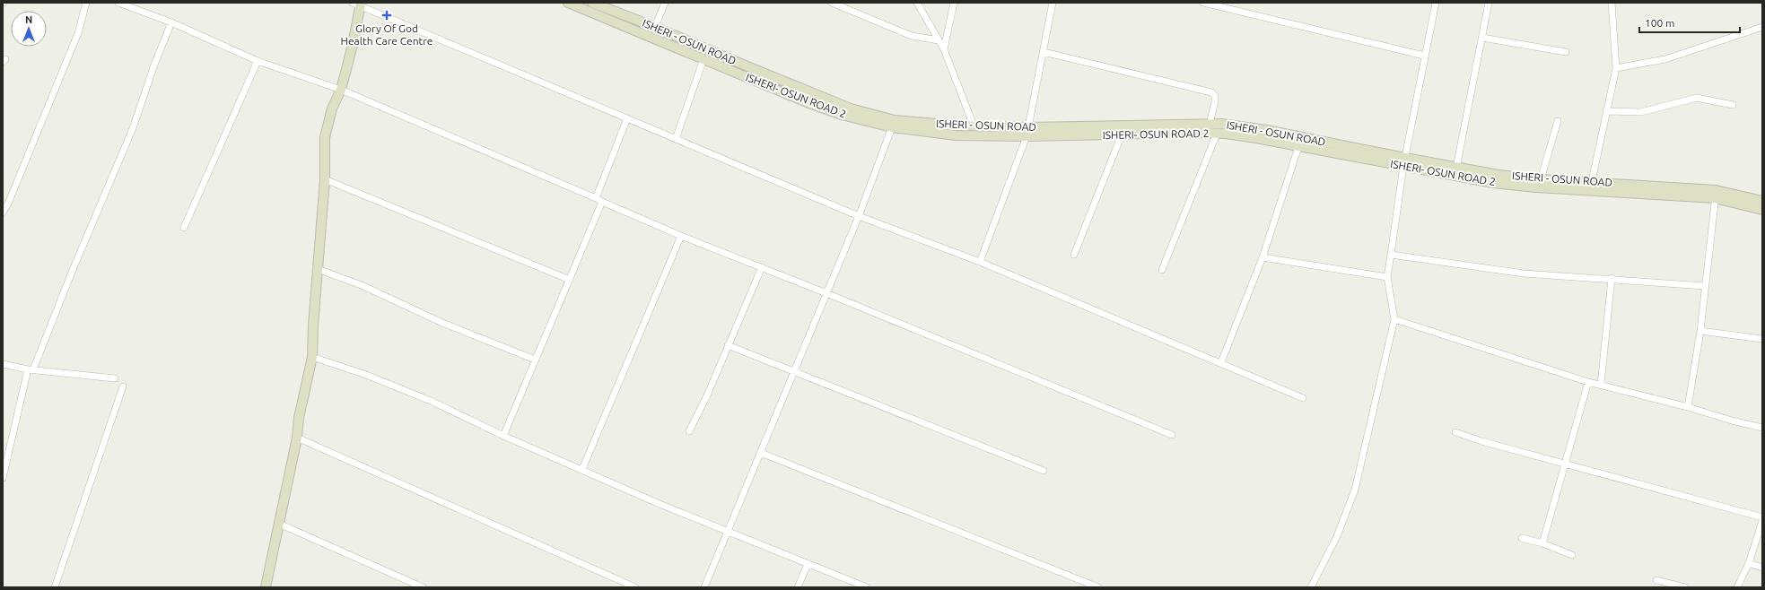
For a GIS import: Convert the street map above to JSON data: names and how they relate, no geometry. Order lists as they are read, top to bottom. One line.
{"streets":{"main road":["ISHERI - OSUN ROAD","ISHERI- OSUN ROAD 2"]},"crossings":[["ISHERI - OSUN ROAD","ISHERI- OSUN ROAD 2"]],"places":{"health":["Glory Of God Health Care Centre"]},"scale_bar":"100 m","north":"top"}
